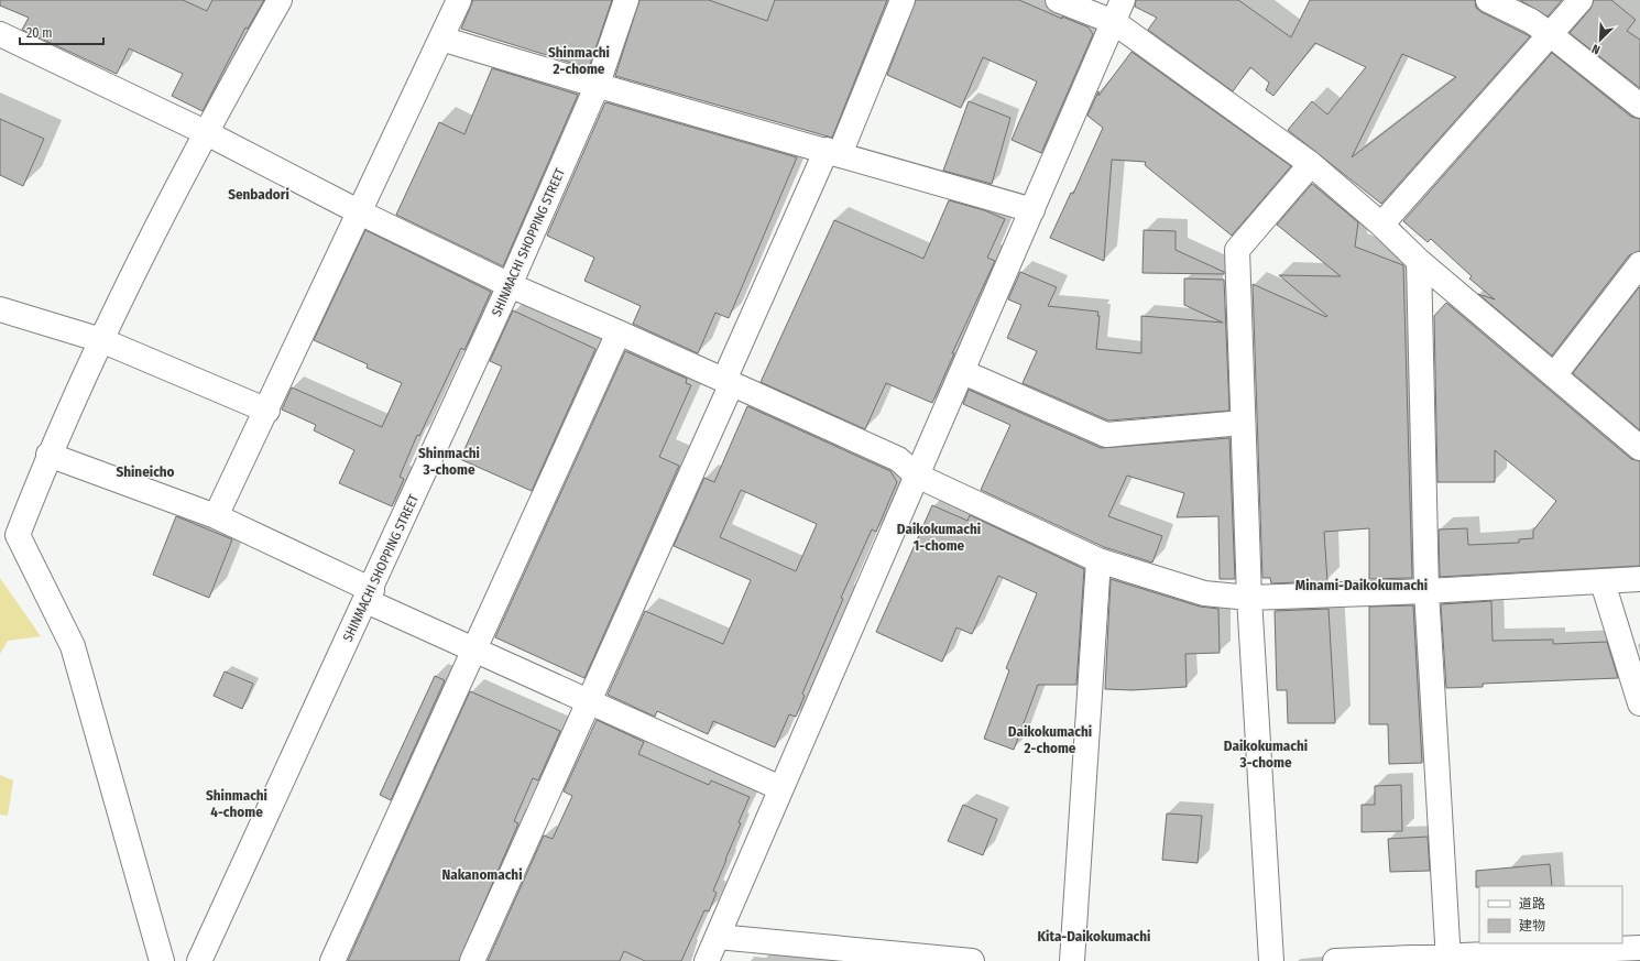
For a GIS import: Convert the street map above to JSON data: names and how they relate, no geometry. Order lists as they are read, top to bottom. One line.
{"streets":{"street":["SHINMACHI SHOPPING STREET"]},"districts":["Shinmachi 2-chome","Senbadori","Shinmachi 3-chome","Shineicho","Daikokumachi 1-chome","Minami-Daikokumachi","Daikokumachi 2-chome","Daikokumachi 3-chome","Shinmachi 4-chome","Nakanomachi","Kita-Daikokumachi"],"legend":["道路","建物"],"scale_bar":"20 m","north":"bottom left"}
